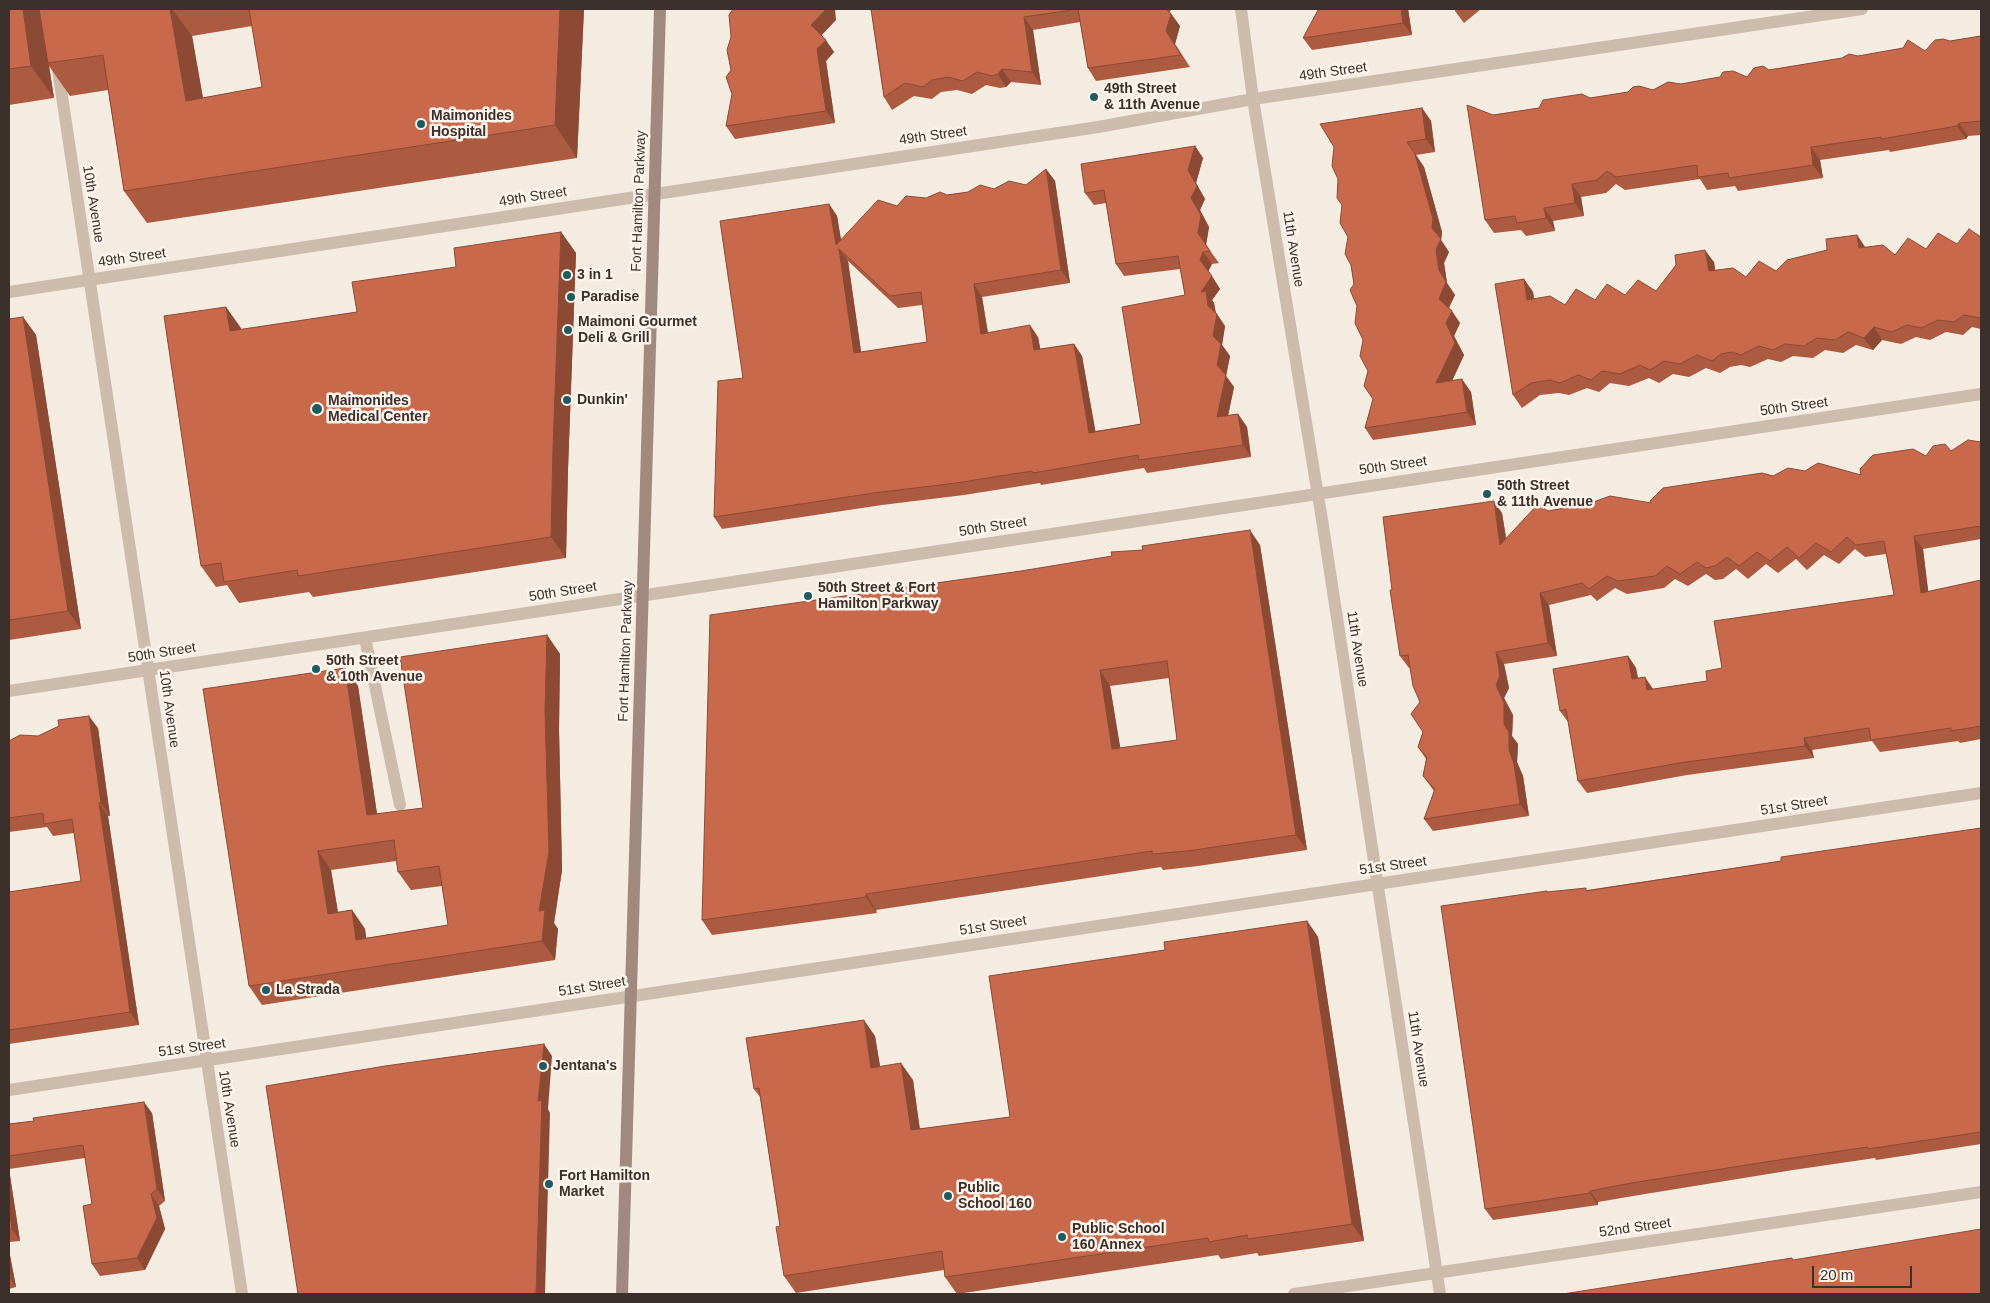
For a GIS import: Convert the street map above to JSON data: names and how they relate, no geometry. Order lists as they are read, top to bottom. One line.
{"streets":{"main road":["Fort Hamilton Parkway"],"street":["49th Street","10th Avenue","11th Avenue","50th Street","51st Street","52nd Street"]},"crossings":[["49th Street","Fort Hamilton Parkway"],["49th Street","10th Avenue"],["49th Street","11th Avenue"],["Fort Hamilton Parkway","50th Street"],["Fort Hamilton Parkway","51st Street"],["10th Avenue","50th Street"],["10th Avenue","51st Street"],["11th Avenue","50th Street"],["11th Avenue","51st Street"],["11th Avenue","52nd Street"]],"places":["49th Street & 11th Avenue","Maimonides Hospital","3 in 1","Paradise","Maimoni Gourmet Deli & Grill","Dunkin'","Maimonides Medical Center","50th Street & 11th Avenue","50th Street & Fort Hamilton Parkway","50th Street & 10th Avenue","La Strada","Jentana's","Fort Hamilton Market","Public School 160","Public School 160 Annex"],"scale_bar":"20 m"}
